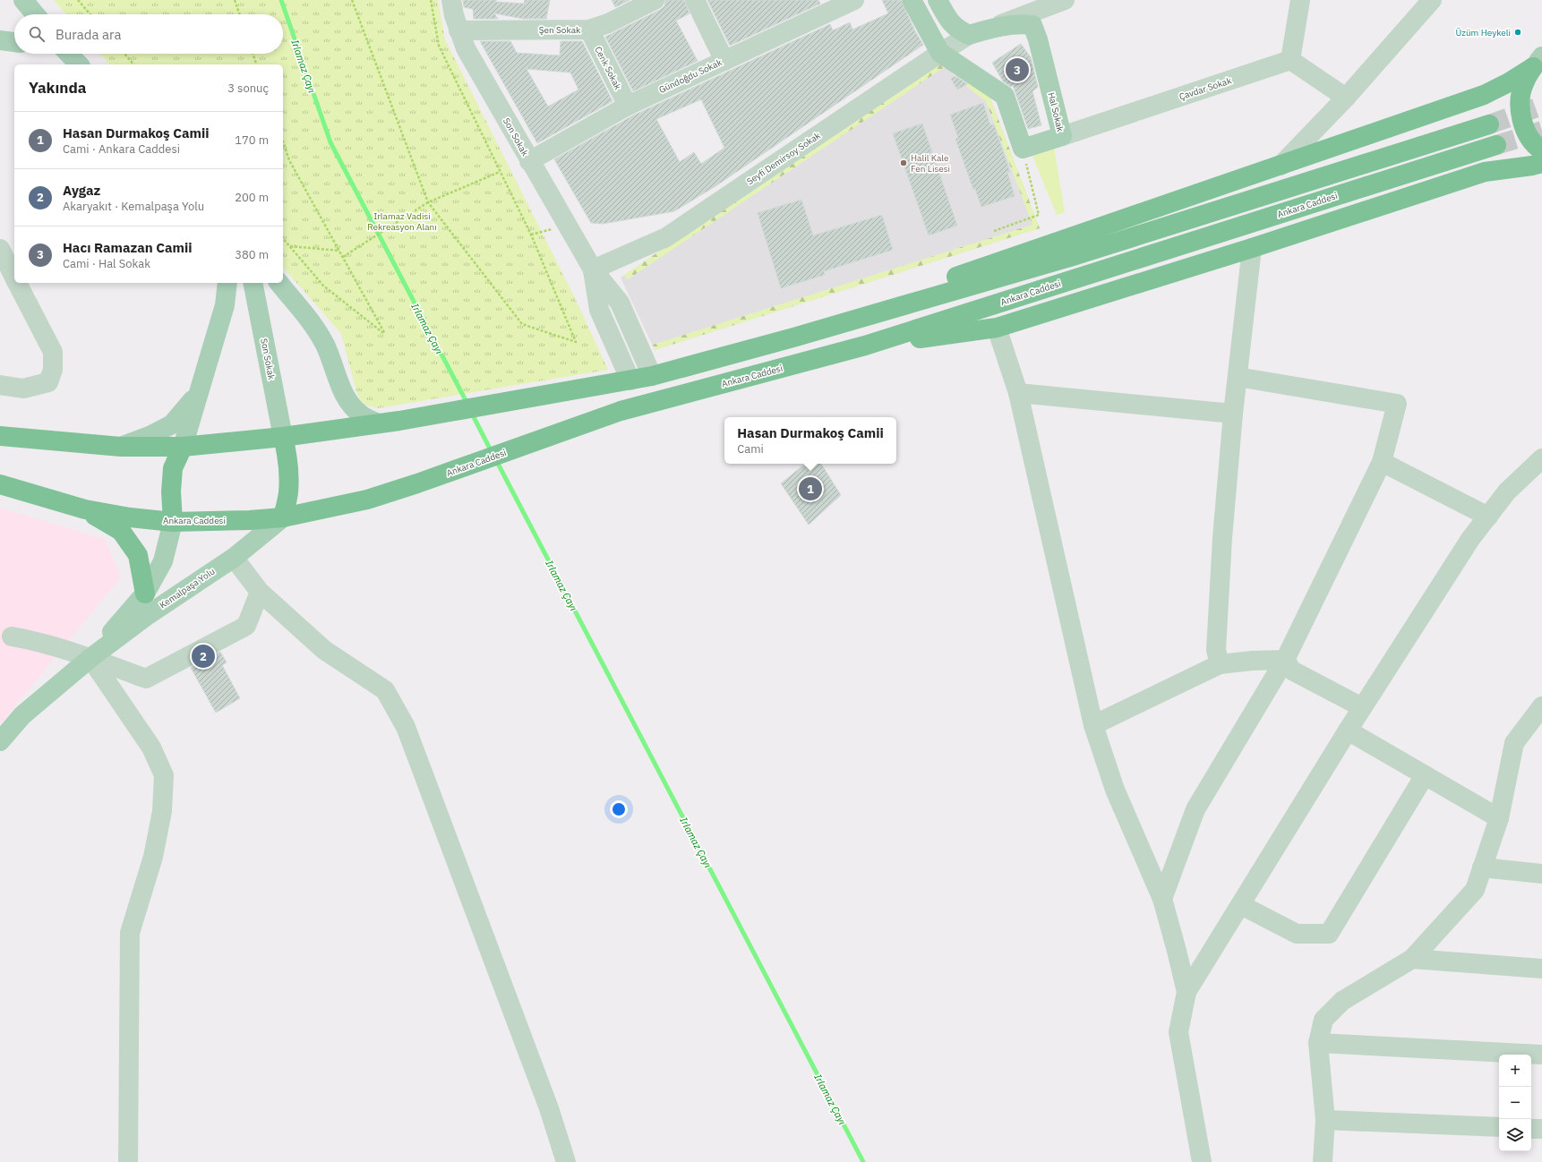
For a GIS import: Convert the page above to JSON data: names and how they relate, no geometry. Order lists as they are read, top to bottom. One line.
{"streets":{"highway":["Ankara Caddesi"],"main road":["Hal Sokak","Son Sokak","Kemalpaşa Yolu"],"street":["Şen Sokak","Cenk Sokak","Gündoğdu Sokak","Çavdar Sokak","Seyfi Demirsoy Sokak"]},"crossings":[["Şen Sokak","Cenk Sokak"],["Şen Sokak","Son Sokak"],["Cenk Sokak","Gündoğdu Sokak"],["Gündoğdu Sokak","Son Sokak"],["Çavdar Sokak","Hal Sokak"],["Hal Sokak","Seyfi Demirsoy Sokak"],["Son Sokak","Seyfi Demirsoy Sokak"],["Ankara Caddesi","Kemalpaşa Yolu"]],"water":["Irlamaz Çayı"],"parks":["Irlamaz Vadisi Rekreasyon Alanı"],"places":["Üzüm Heykeli","Halil Kale Fen Lisesi"],"page":{"search":"Burada ara","pins":["3","1","2"],"heading":["Yakında","3 sonuç"],"list":[{"mark":"1","name":"Hasan Durmakoş Camii","note":"Cami · Ankara Caddesi","value":"170 m"},{"mark":"2","name":"Aygaz","note":"Akaryakıt · Kemalpaşa Yolu","value":"200 m"},{"mark":"3","name":"Hacı Ramazan Camii","note":"Cami · Hal Sokak","value":"380 m"}],"popup":["Hasan Durmakoş Camii","Cami"],"map_buttons":["+","−"]}}
